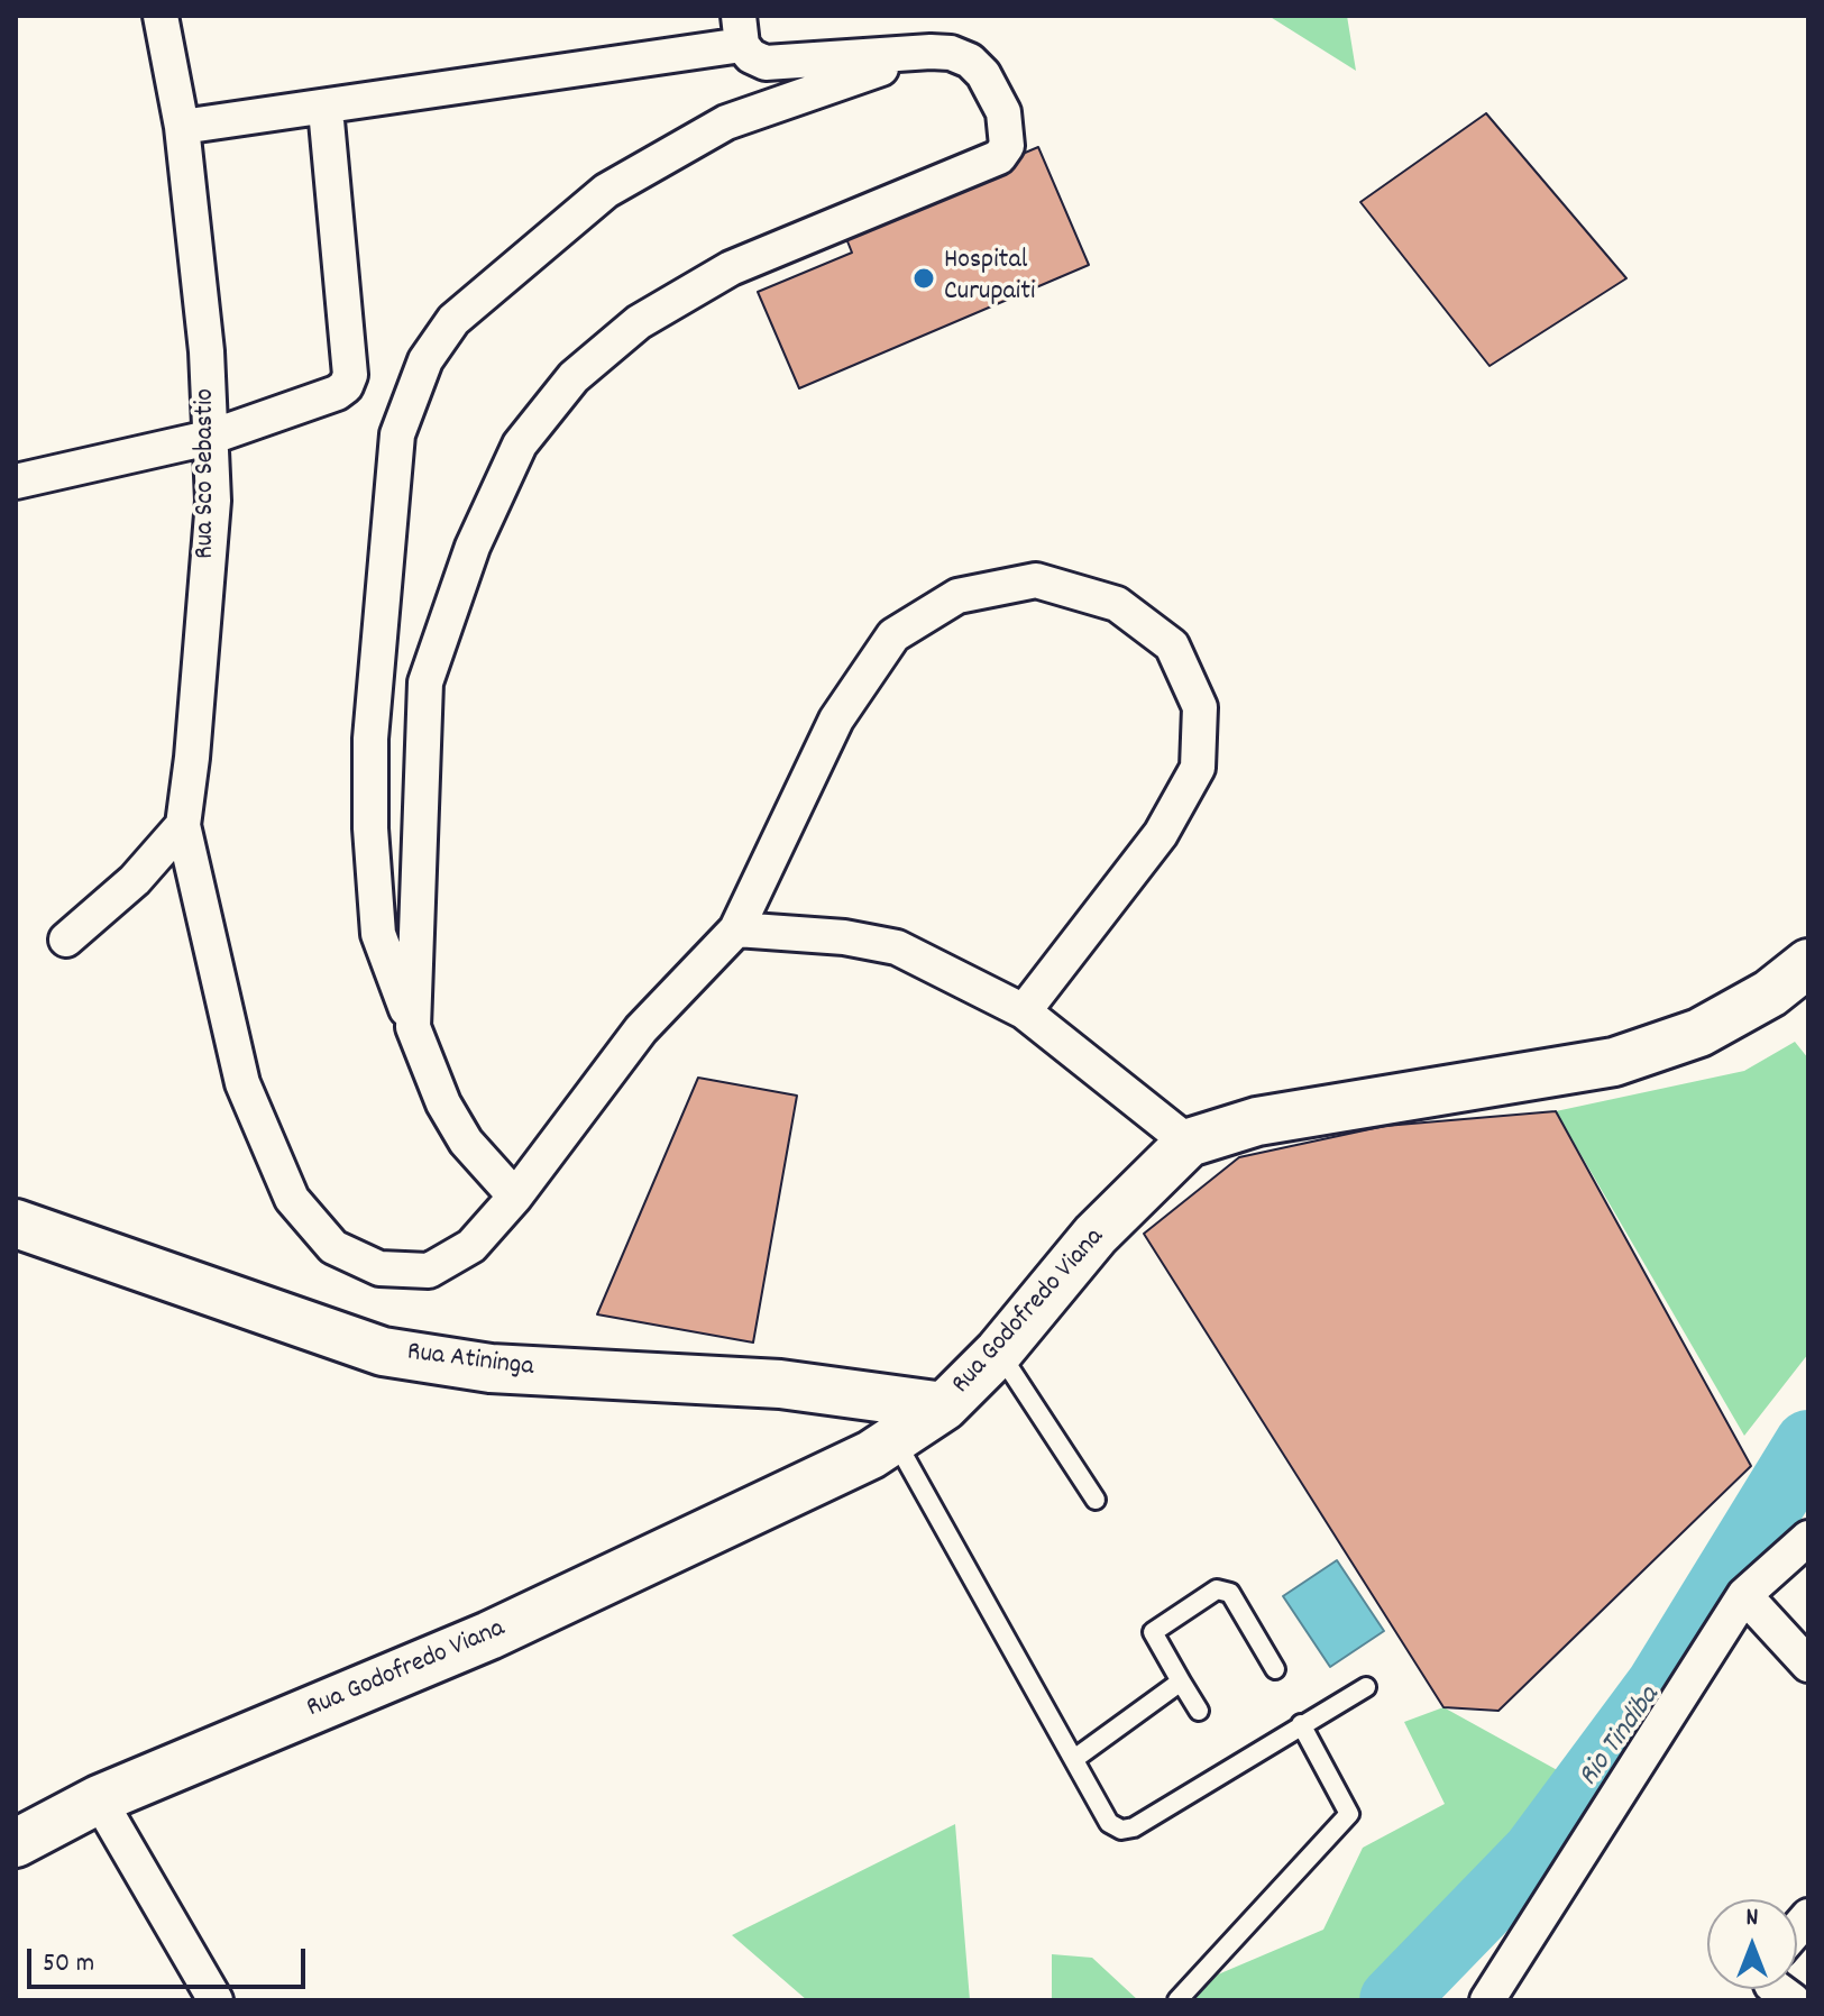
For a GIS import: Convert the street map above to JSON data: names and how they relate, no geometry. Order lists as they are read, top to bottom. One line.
{"streets":{"main road":["Rua Godofredo Viana","Rua Atininga"],"street":["Rua Sco Sebastio"]},"crossings":[["Rua Godofredo Viana","Rua Atininga"]],"water":["Rio Tindiba"],"places":["Hospital Curupaiti"],"scale_bar":"50 m","north":"top"}
